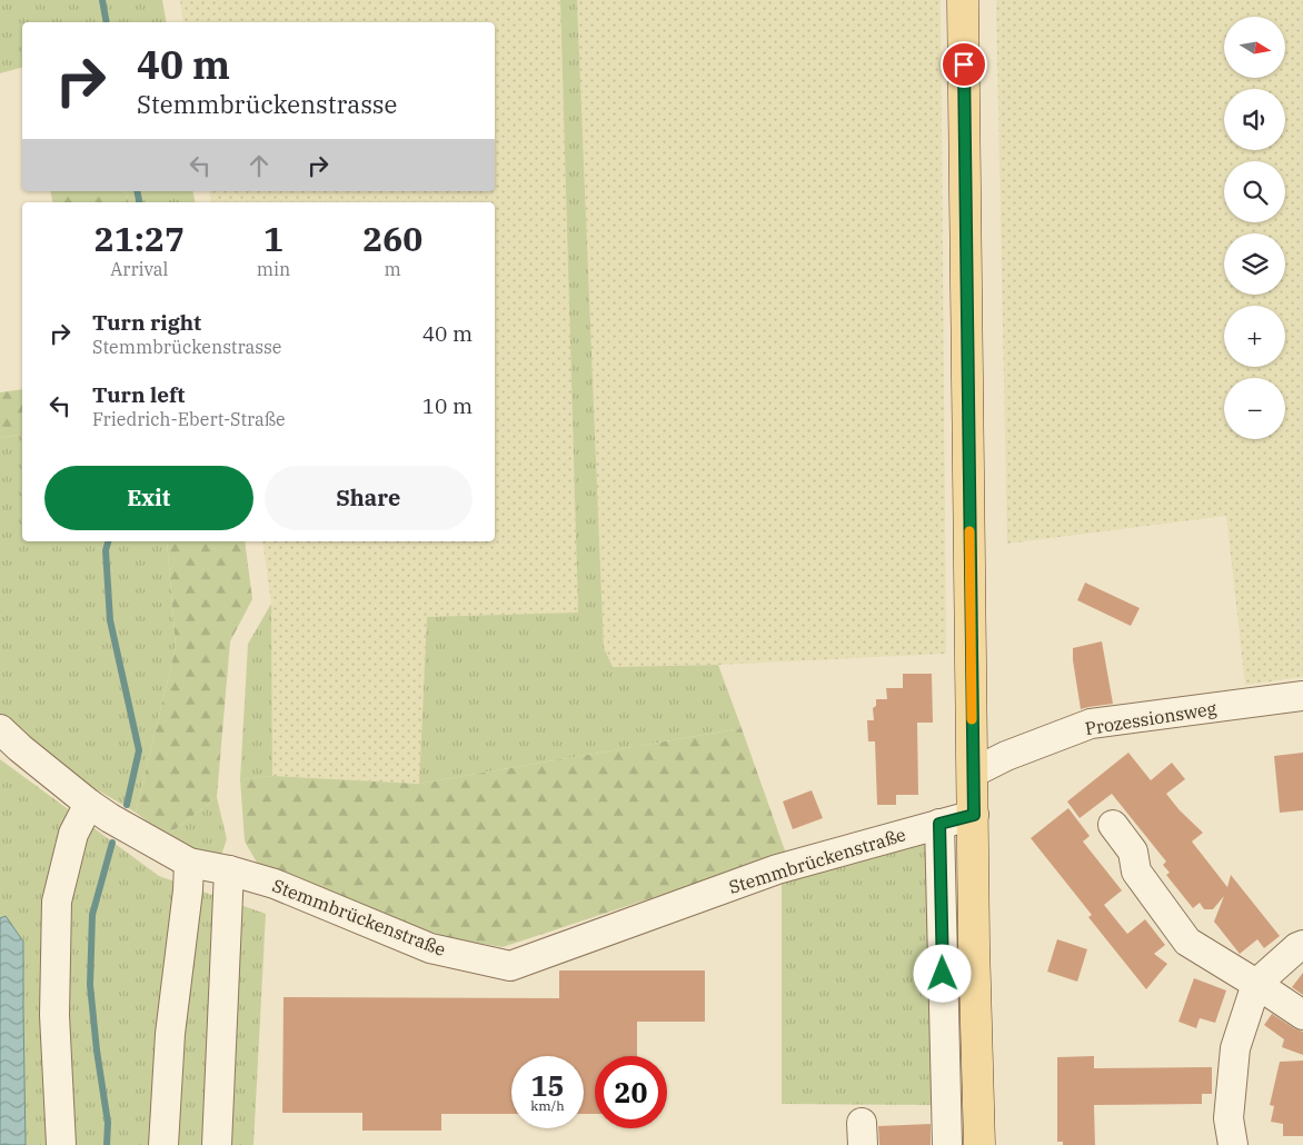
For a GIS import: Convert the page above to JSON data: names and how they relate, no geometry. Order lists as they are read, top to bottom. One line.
{"streets":{"street":["Prozessionsweg","Stemmbrückenstraße"]},"north":"right","page":{"map_buttons":["+","−"],"turn":["40 m","Stemmbrückenstrasse"],"eta":["21:27","Arrival","1","min","260","m"],"list":[{"name":"Turn right","note":"Stemmbrückenstrasse","value":"40 m"},{"name":"Turn left","note":"Friedrich-Ebert-Straße","value":"10 m"}],"buttons":["Exit","Share"],"speed":"15 km/h","limit":"20"}}
